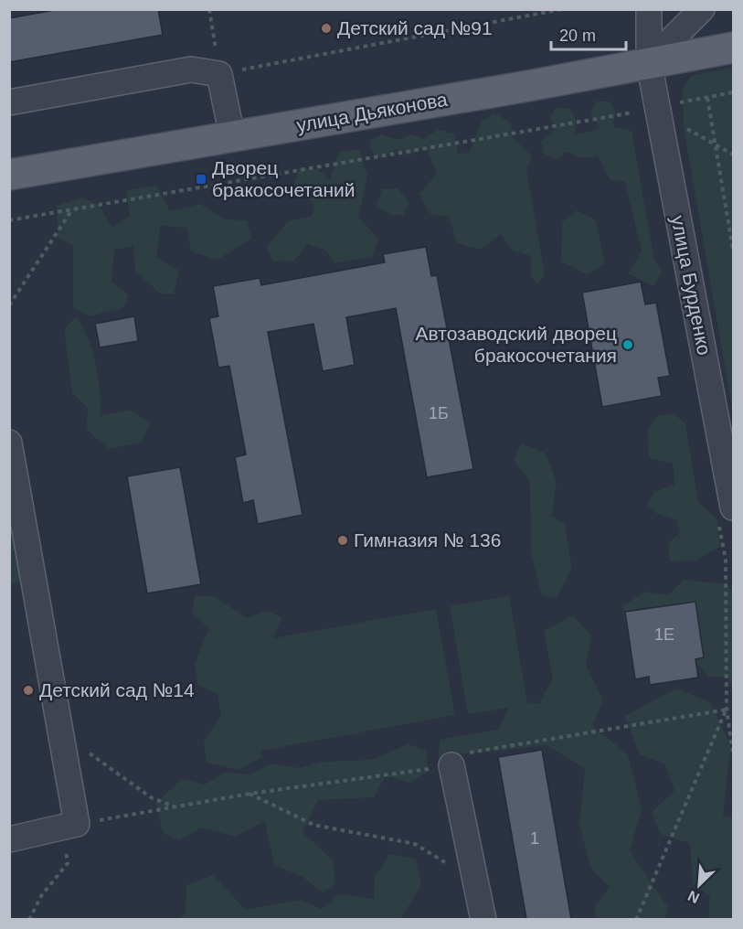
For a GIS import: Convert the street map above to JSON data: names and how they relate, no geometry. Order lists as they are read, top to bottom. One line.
{"streets":{"main road":["улица Дьяконова"],"street":["улица Бурденко"]},"crossings":[["улица Дьяконова","улица Бурденко"]],"places":{"other":["Детский сад №91","Автозаводский дворец бракосочетания","Гимназия № 136","Детский сад №14"],"transit":["Дворец бракосочетаний"]},"house_numbers":["1Б","1Е","1"],"scale_bar":"20 m","north":"bottom left"}
